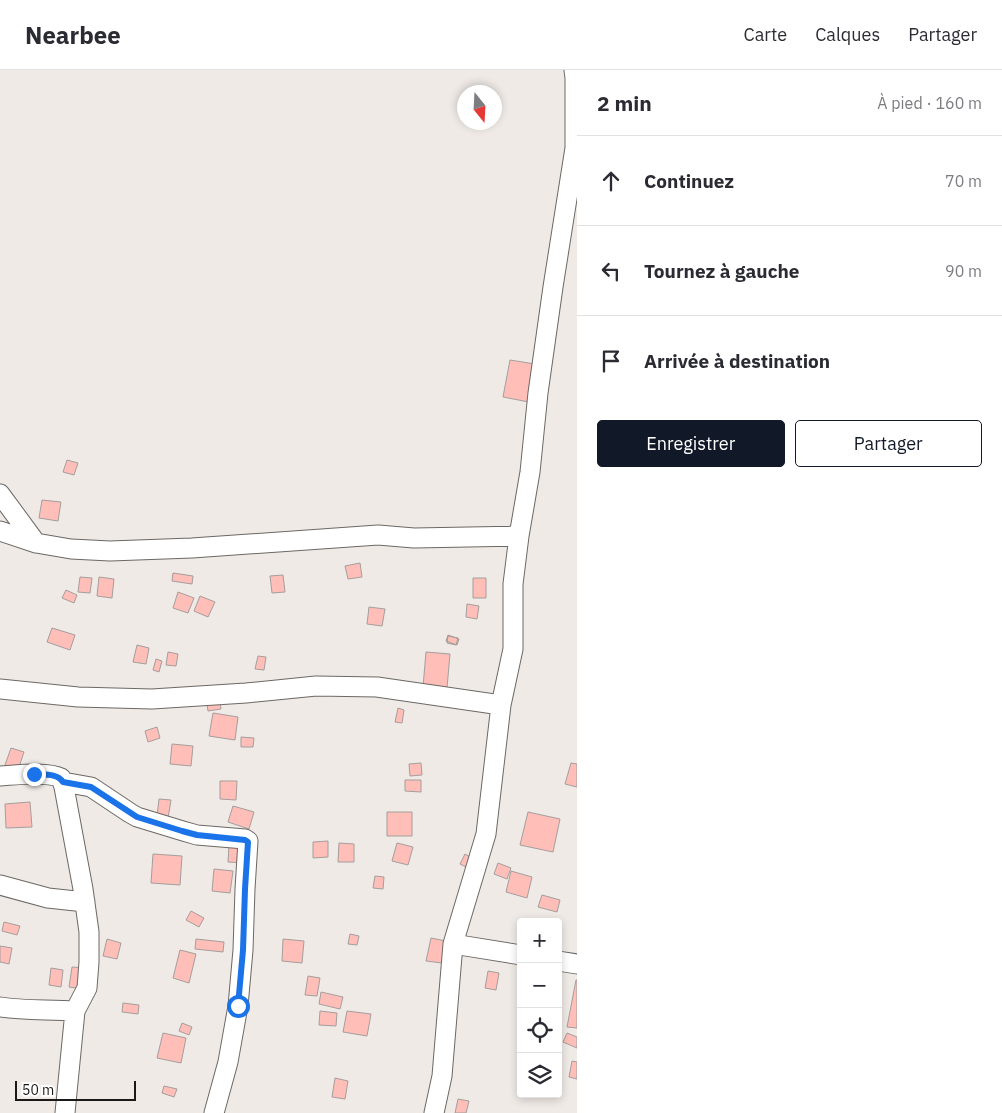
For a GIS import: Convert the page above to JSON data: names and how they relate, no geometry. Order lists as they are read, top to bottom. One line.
{"scale_bar":"50 m","north":"bottom","page":{"header":"Nearbee","nav":["Carte","Calques","Partager"],"heading":["2 min","À pied · 160 m"],"list":[["Continuez","70 m"],["Tournez à gauche","90 m"],"Arrivée à destination"],"buttons":["Enregistrer","Partager"],"map_buttons":["+","−"],"scale":"50 m"}}
